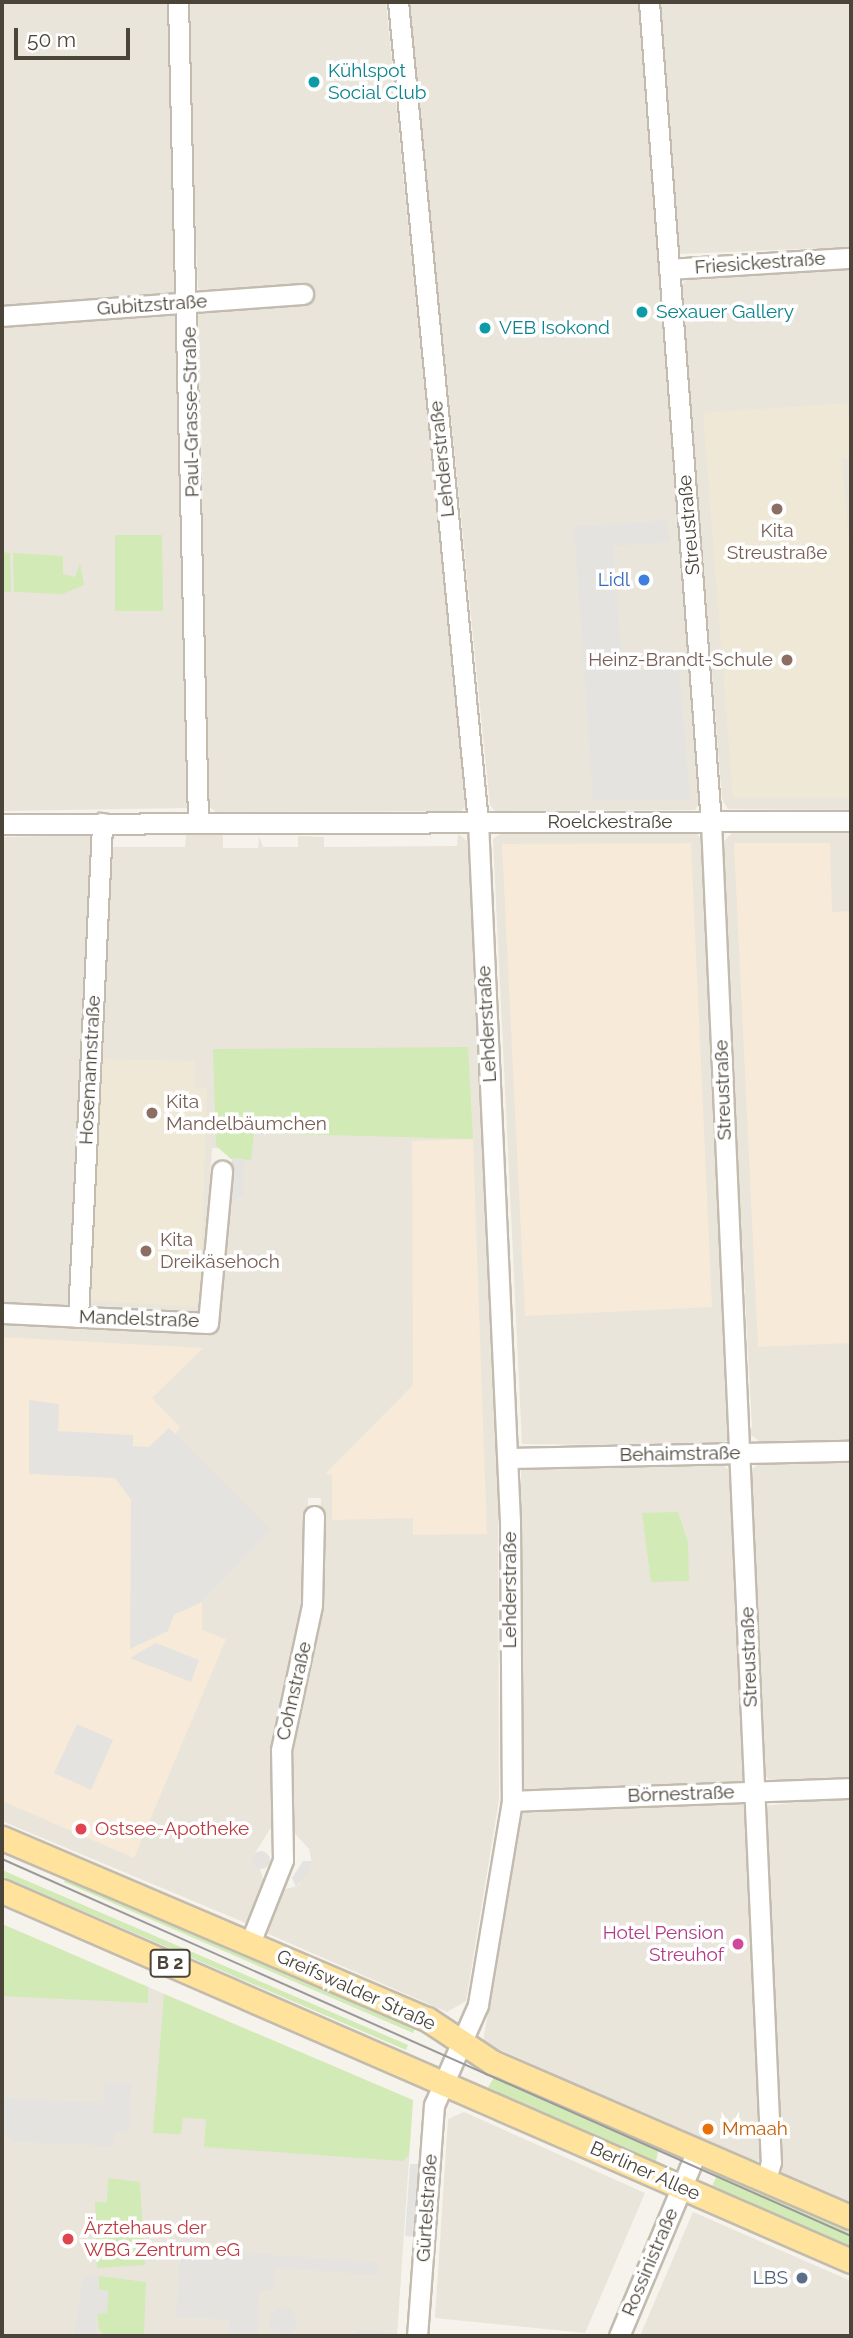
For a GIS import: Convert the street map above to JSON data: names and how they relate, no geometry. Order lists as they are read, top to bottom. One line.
{"streets":{"main road":["B 2","Greifswalder Straße","Berliner Allee"],"street":["Friesickestraße","Gubitzstraße","Paul-Grasse-Straße","Lehderstraße","Streustraße","Roelckestraße","Hosemannstraße","Mandelstraße","Behaimstraße","Cohnstraße","Börnestraße","Gürtelstraße","Rossinistraße"]},"crossings":[["Friesickestraße","Streustraße"],["Gubitzstraße","Paul-Grasse-Straße"],["Paul-Grasse-Straße","Roelckestraße"],["Lehderstraße","Roelckestraße"],["Lehderstraße","Behaimstraße"],["Lehderstraße","Börnestraße"],["Lehderstraße","Greifswalder Straße"],["Lehderstraße","Berliner Allee"],["Streustraße","Roelckestraße"],["Streustraße","Behaimstraße"],["Streustraße","Börnestraße"],["Streustraße","Berliner Allee"],["Hosemannstraße","Mandelstraße"],["Cohnstraße","Greifswalder Straße"],["B 2","Berliner Allee"],["B 2","Gürtelstraße"],["Greifswalder Straße","Berliner Allee"],["Berliner Allee","Gürtelstraße"],["Berliner Allee","Rossinistraße"]],"places":["Kühlspot Social Club","Sexauer Gallery","VEB Isokond","Kita Streustraße","Lidl","Heinz-Brandt-Schule","Kita Mandelbäumchen","Kita Dreikäsehoch","Ostsee-Apotheke","Hotel Pension Streuhof","Mmaah","Ärztehaus der WBG Zentrum eG","LBS"],"scale_bar":"50 m"}
